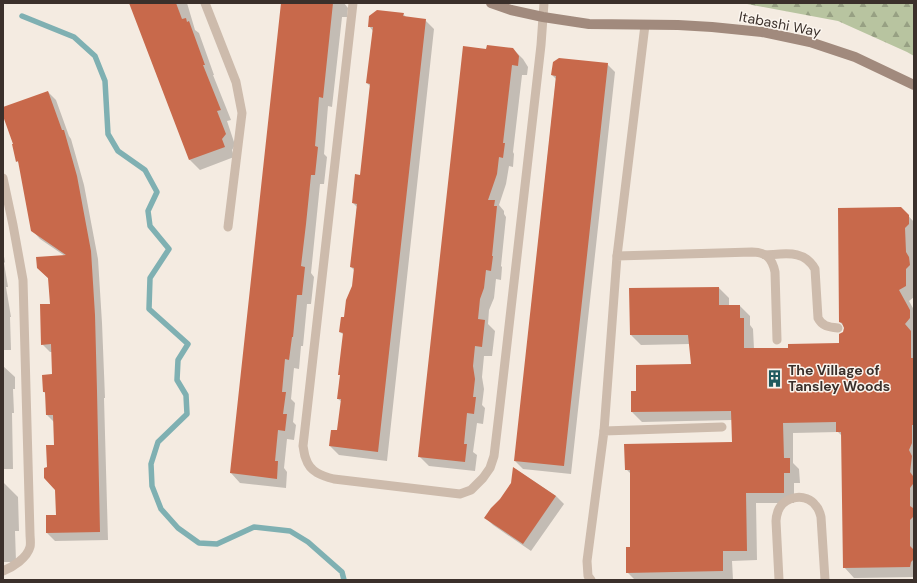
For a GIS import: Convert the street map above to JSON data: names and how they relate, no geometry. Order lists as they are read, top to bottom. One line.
{"streets":{"street":["Itabashi Way"]},"places":{"building":["The Village of Tansley Woods"]}}
